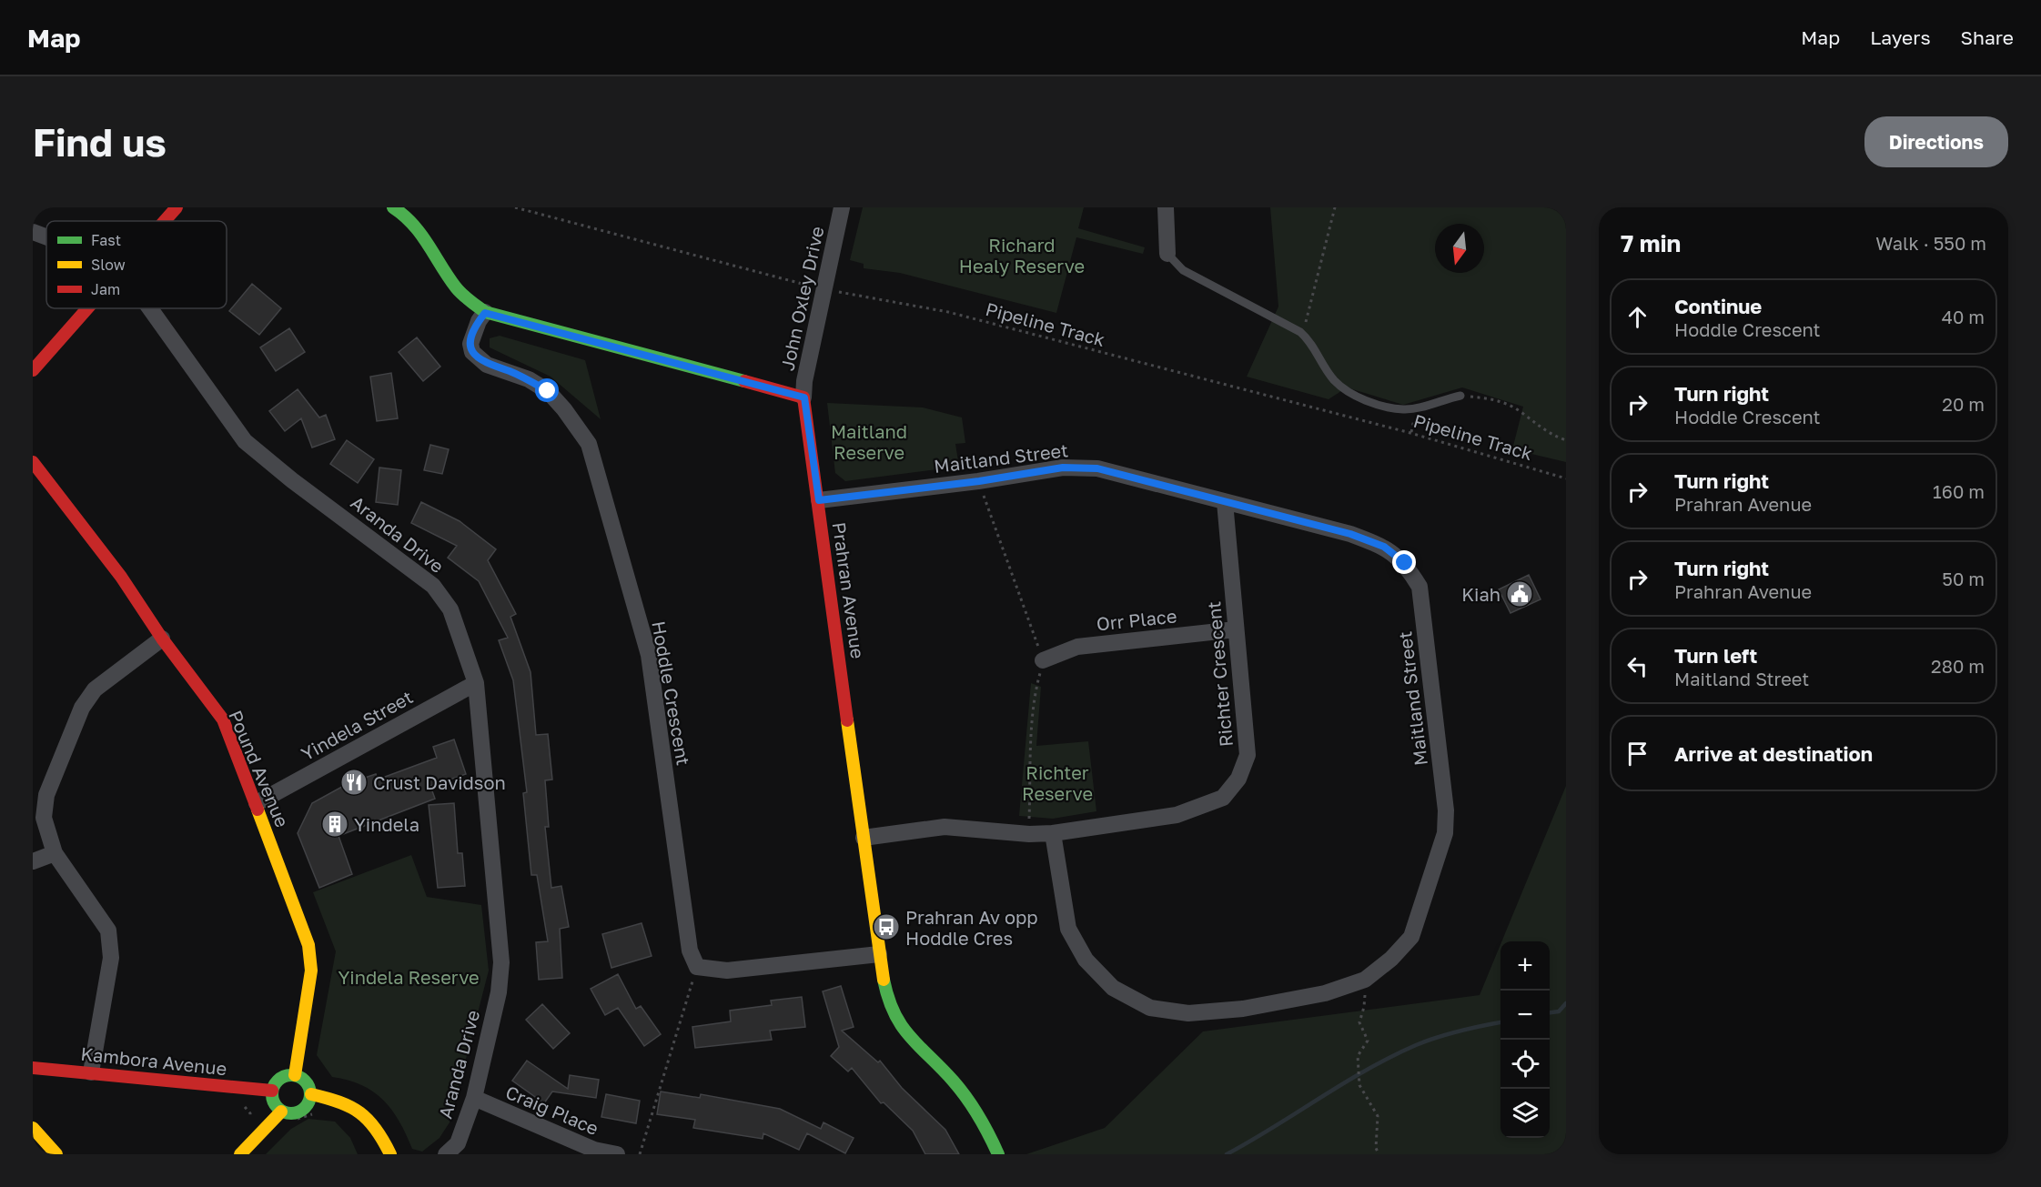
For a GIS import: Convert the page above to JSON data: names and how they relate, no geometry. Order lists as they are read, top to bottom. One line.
{"streets":{"street":["John Oxley Drive","Maitland Street","Aranda Drive","Prahran Avenue","Orr Place","Richter Crescent","Hoddle Crescent","Yindela Street","Pound Avenue","Kambora Avenue","Craig Place"],"path":["Pipeline Track"]},"crossings":[["John Oxley Drive","Pipeline Track"],["John Oxley Drive","Prahran Avenue"],["Maitland Street","Prahran Avenue"],["Maitland Street","Richter Crescent"],["Aranda Drive","Yindela Street"],["Aranda Drive","Craig Place"],["Prahran Avenue","Richter Crescent"],["Orr Place","Richter Crescent"],["Yindela Street","Pound Avenue"],["Pound Avenue","Kambora Avenue"]],"parks":["Richard Healy Reserve","Maitland Reserve","Richter Reserve","Yindela Reserve"],"places":{"public building":["Kiah"],"restaurant":["Crust Davidson"],"building":["Yindela"],"bus stop":["Prahran Av opp Hoddle Cres"]},"legend":["Fast","Slow","Jam"],"north":"bottom","page":{"header":"Map","nav":["Map","Layers","Share"],"buttons":"Directions","title":"Find us","heading":["7 min","Walk · 550 m"],"list":[["Continue","Hoddle Crescent","40 m"],["Turn right","Hoddle Crescent","20 m"],["Turn right","Prahran Avenue","160 m"],["Turn right","Prahran Avenue","50 m"],["Turn left","Maitland Street","280 m"],"Arrive at destination"],"map_buttons":["+","−"]}}
